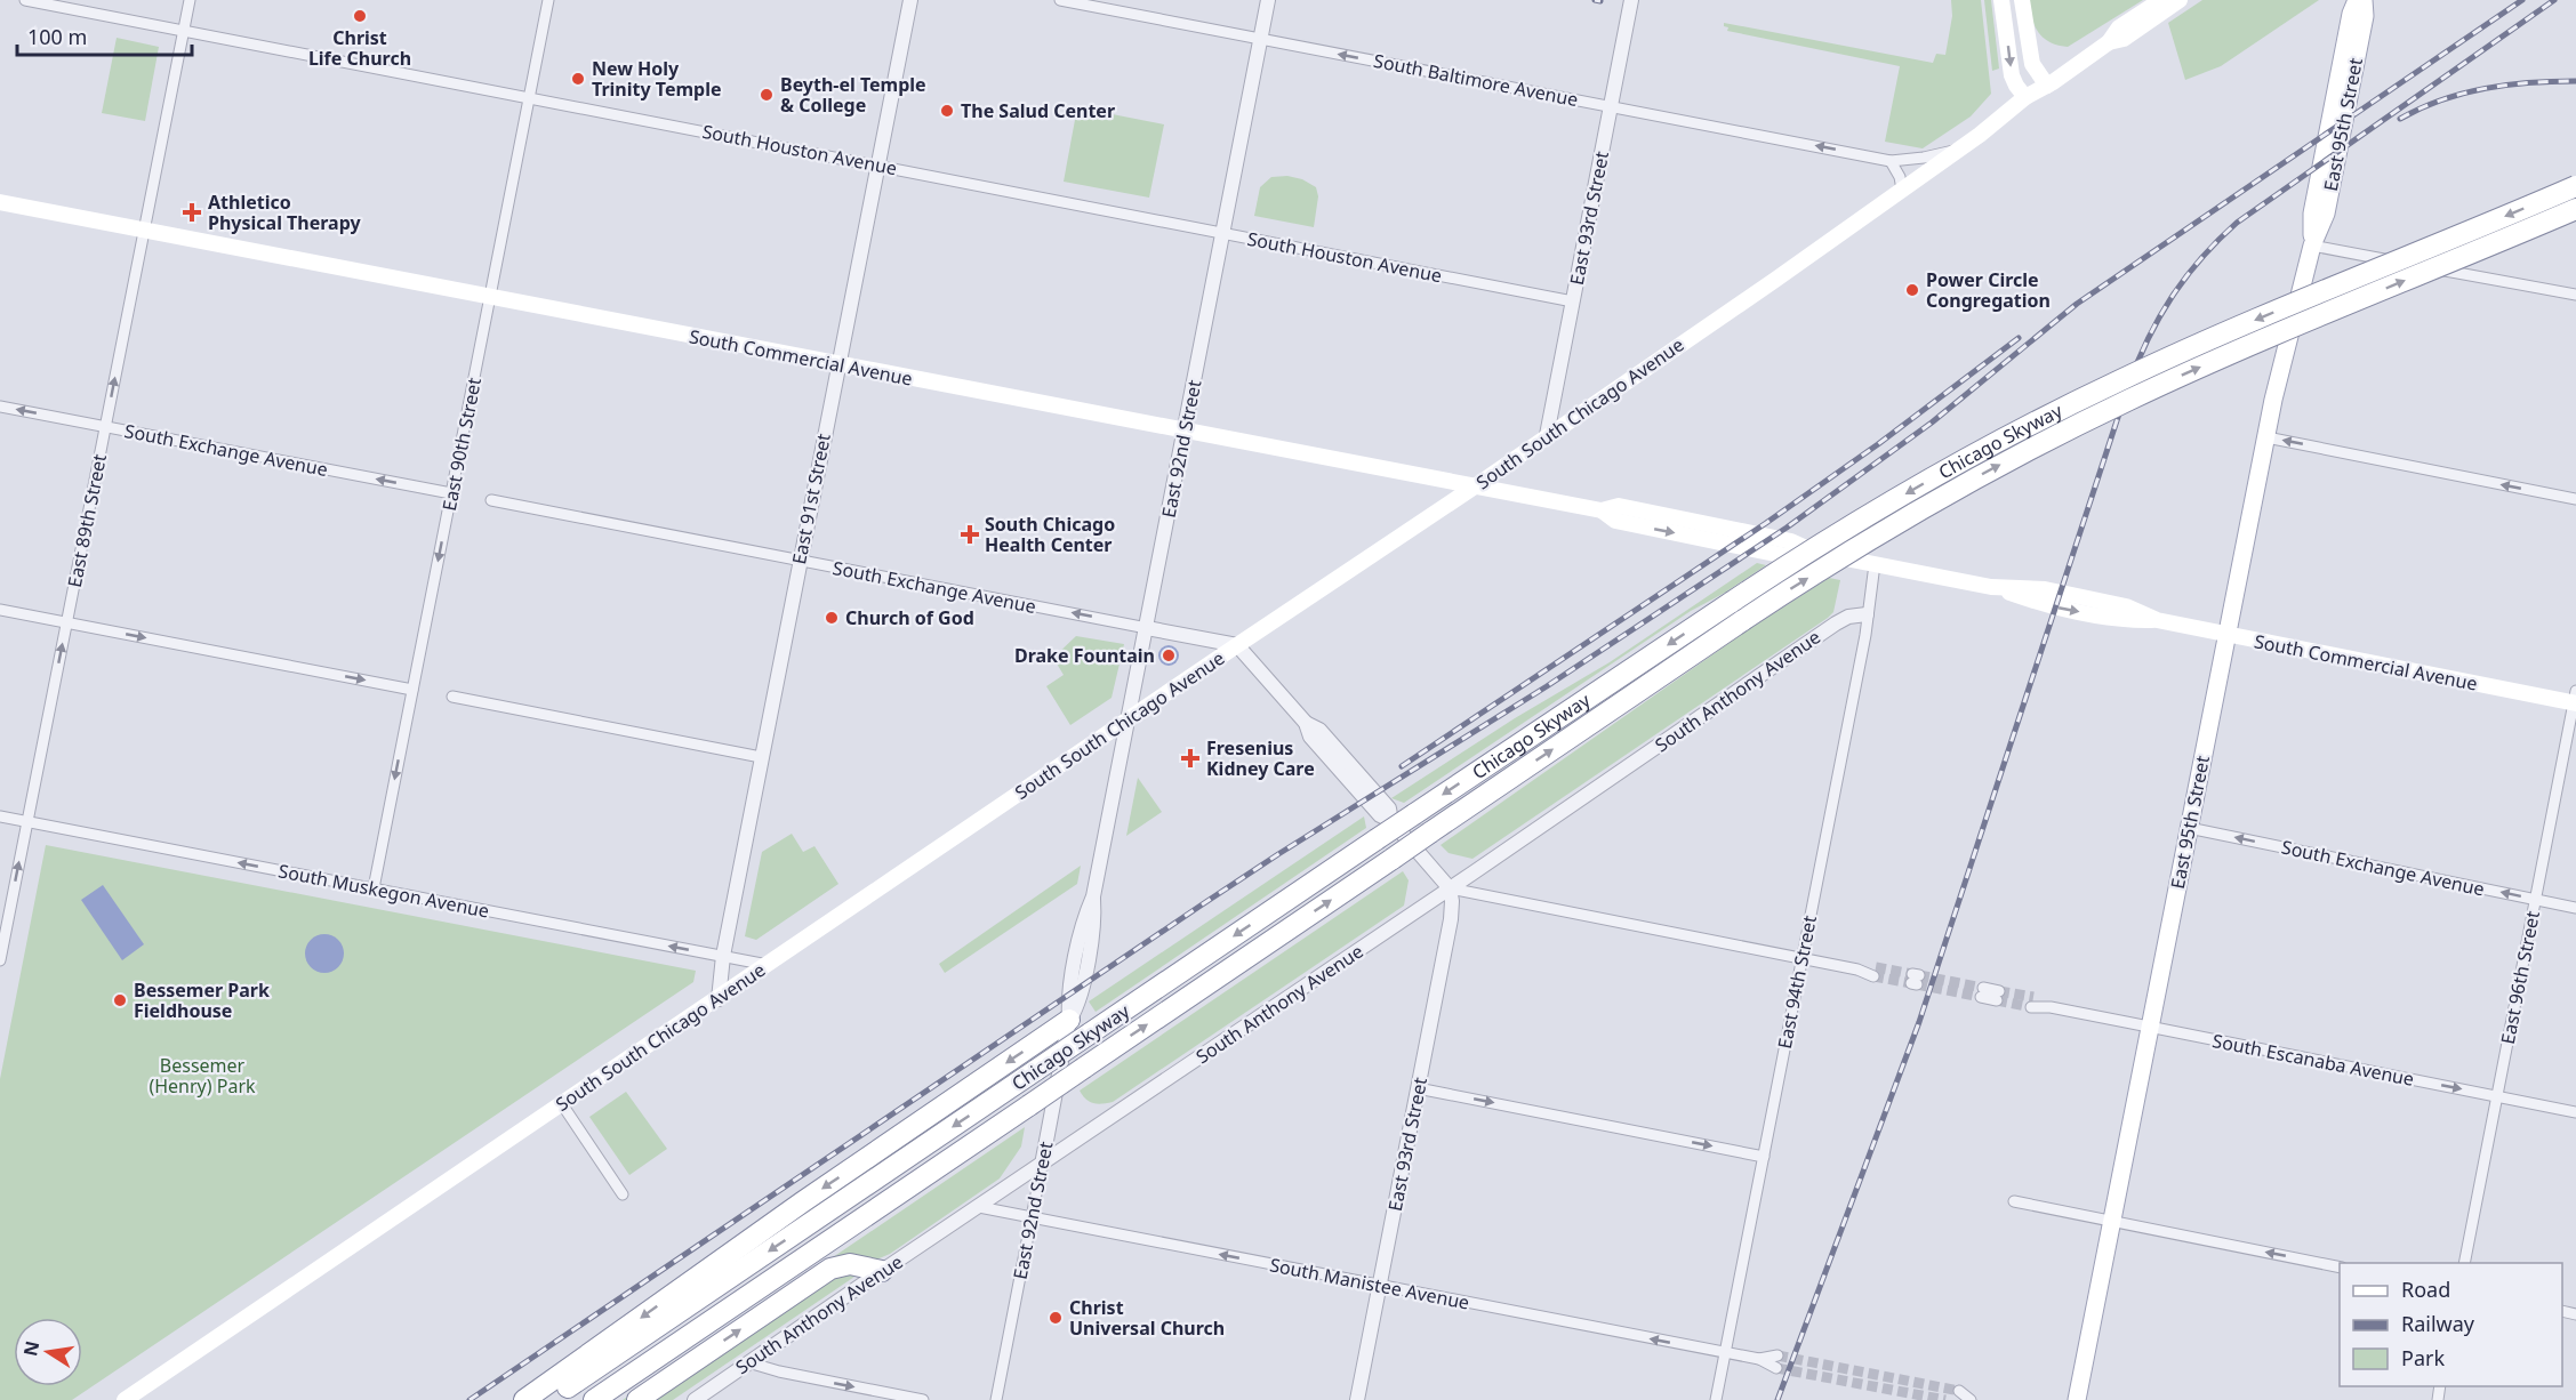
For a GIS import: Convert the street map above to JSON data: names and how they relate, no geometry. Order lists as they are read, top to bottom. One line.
{"streets":{"highway":["Chicago Skyway"],"main road":["East 95th Street","South Commercial Avenue","South South Chicago Avenue"],"street":["South Baltimore Avenue","South Houston Avenue","East 93rd Street","East 90th Street","East 92nd Street","South Exchange Avenue","East 91st Street","East 89th Street","South Anthony Avenue","South Muskegon Avenue","East 96th Street","East 94th Street","South Escanaba Avenue","South Manistee Avenue"]},"crossings":[["South Baltimore Avenue","East 93rd Street"],["South Baltimore Avenue","South South Chicago Avenue"],["South Baltimore Avenue","East 92nd Street"],["East 95th Street","South Commercial Avenue"],["East 95th Street","South Exchange Avenue"],["East 95th Street","South Escanaba Avenue"],["South Houston Avenue","East 93rd Street"],["South Houston Avenue","East 90th Street"],["South Houston Avenue","East 92nd Street"],["South Houston Avenue","East 91st Street"],["South Houston Avenue","East 89th Street"],["East 93rd Street","South South Chicago Avenue"],["East 93rd Street","South Anthony Avenue"],["East 93rd Street","South Manistee Avenue"],["South Commercial Avenue","South South Chicago Avenue"],["South Commercial Avenue","East 90th Street"],["South Commercial Avenue","East 92nd Street"],["South Commercial Avenue","East 91st Street"],["South Commercial Avenue","East 89th Street"],["South Commercial Avenue","East 96th Street"],["South Commercial Avenue","East 94th Street"],["South South Chicago Avenue","East 92nd Street"],["South South Chicago Avenue","South Exchange Avenue"],["South South Chicago Avenue","East 91st Street"],["South South Chicago Avenue","South Muskegon Avenue"],["East 90th Street","South Exchange Avenue"],["East 90th Street","South Muskegon Avenue"],["East 92nd Street","South Exchange Avenue"],["East 92nd Street","South Anthony Avenue"],["East 92nd Street","South Manistee Avenue"],["South Exchange Avenue","East 91st Street"],["South Exchange Avenue","East 89th Street"],["South Exchange Avenue","East 96th Street"],["East 91st Street","South Muskegon Avenue"],["East 89th Street","South Muskegon Avenue"],["South Anthony Avenue","East 94th Street"],["South Anthony Avenue","South Manistee Avenue"],["East 96th Street","South Escanaba Avenue"],["East 94th Street","South Manistee Avenue"]],"one_way":["South Baltimore Avenue","East 90th Street","South Exchange Avenue","East 89th Street","South Muskegon Avenue","South Escanaba Avenue","South Manistee Avenue"],"parks":["Bessemer (Henry) Park"],"places":{"other":["Christ Life Church","New Holy Trinity Temple","Beyth-el Temple & College","The Salud Center","Power Circle Congregation","Church of God","Drake Fountain","Bessemer Park Fieldhouse","Christ Universal Church"],"health":["Athletico Physical Therapy","South Chicago Health Center","Fresenius Kidney Care"]},"legend":["Road","Railway","Park"],"scale_bar":"100 m","north":"left"}
